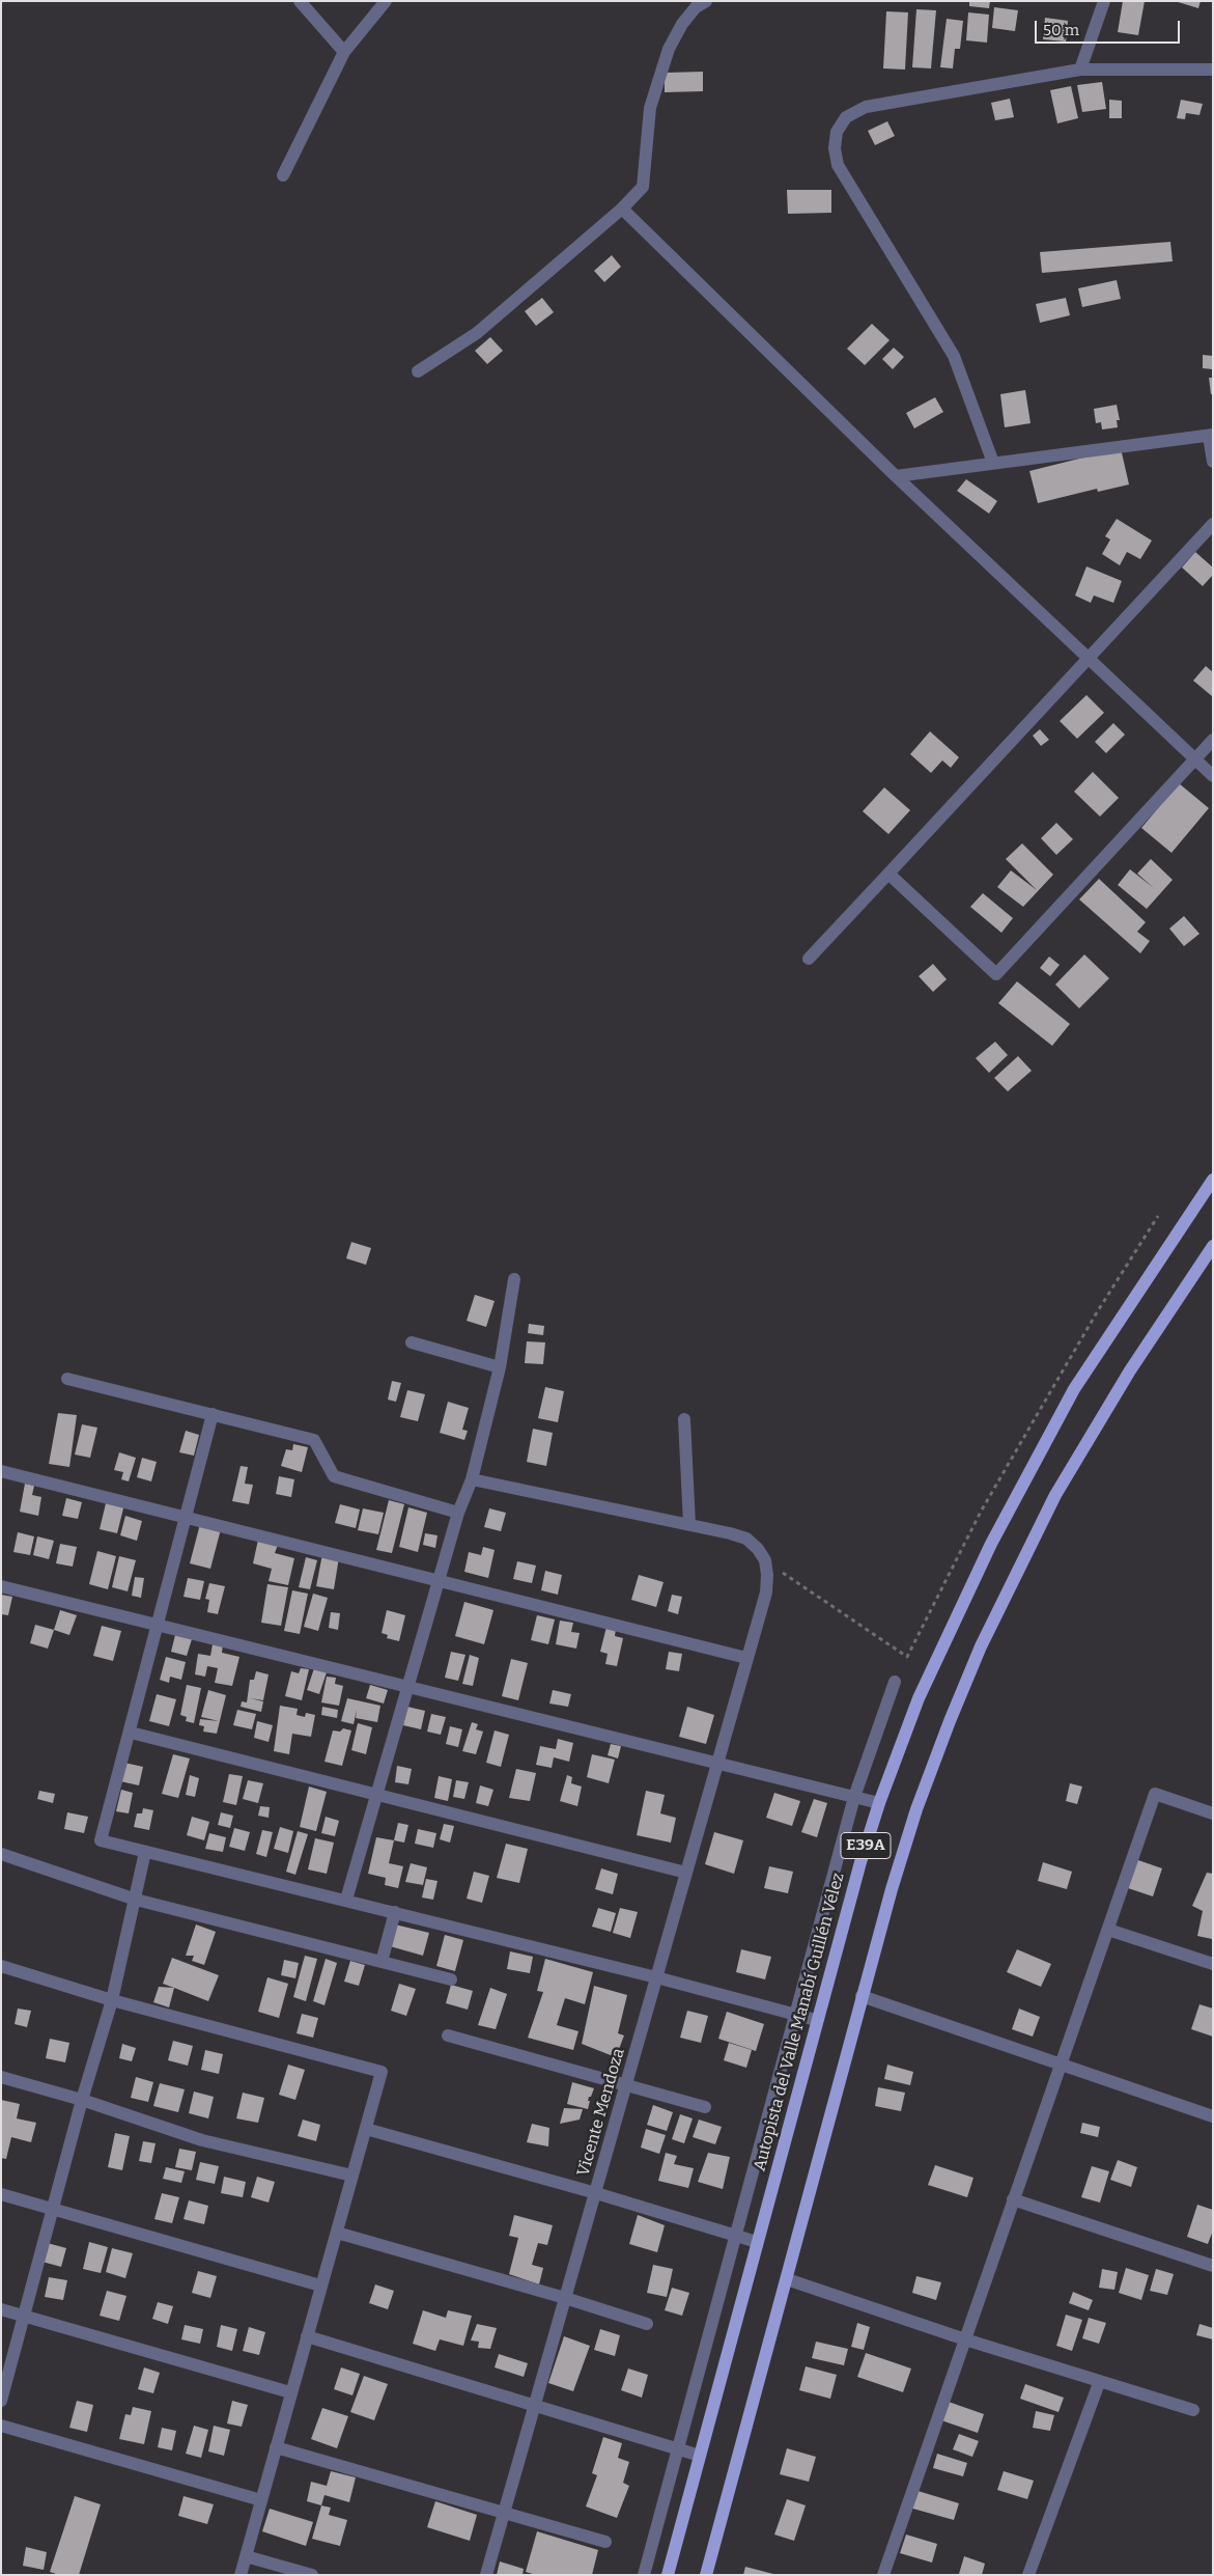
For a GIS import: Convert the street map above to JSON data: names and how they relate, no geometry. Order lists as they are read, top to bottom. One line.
{"streets":{"main road":["E39A","Autopista del Valle Manabí Guillén Vélez"],"street":["Vicente Mendoza"]},"scale_bar":"50 m"}
